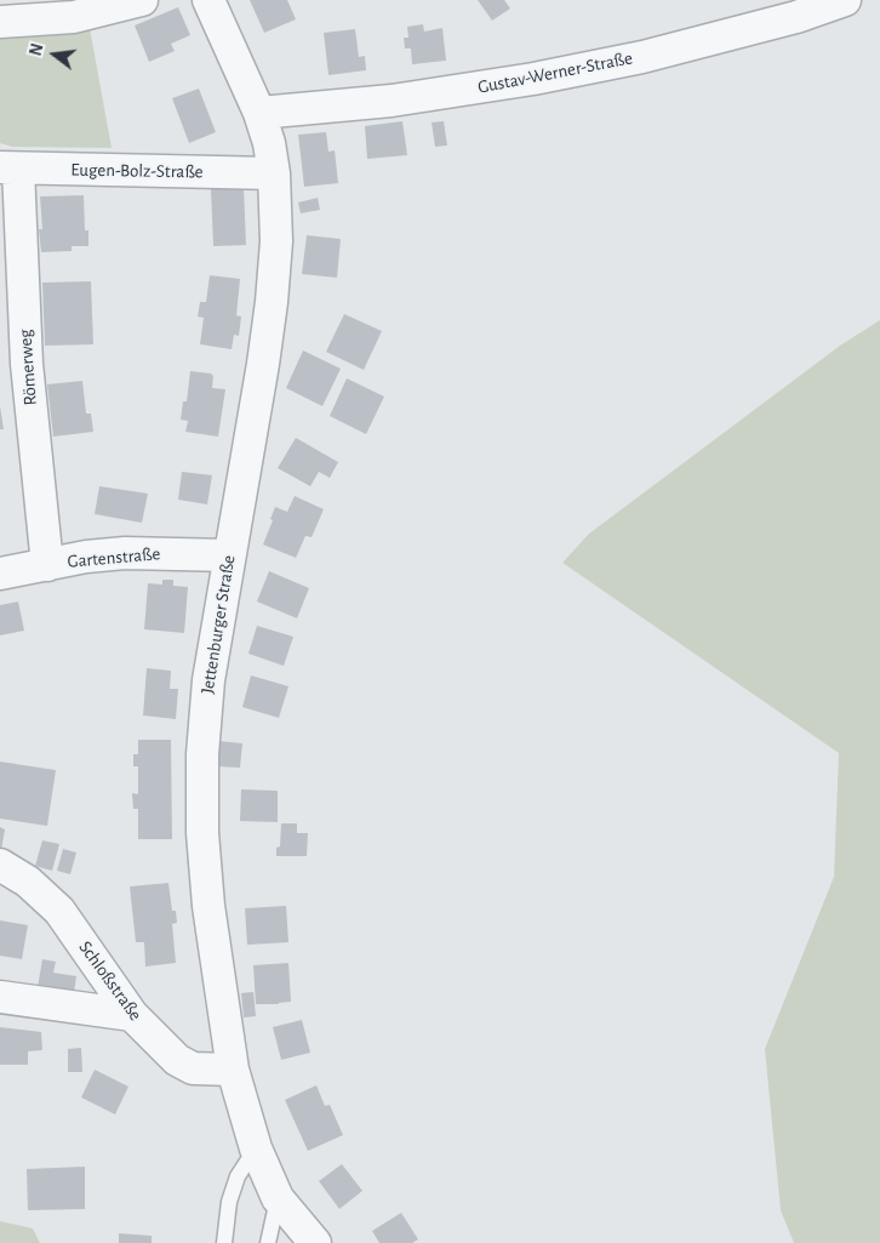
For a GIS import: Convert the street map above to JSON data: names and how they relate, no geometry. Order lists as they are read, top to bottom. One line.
{"streets":{"street":["Gustav-Werner-Straße","Eugen-Bolz-Straße","Römerweg","Gartenstraße","Jettenburger Straße","Schloßstraße"]},"crossings":[["Gustav-Werner-Straße","Jettenburger Straße"],["Eugen-Bolz-Straße","Römerweg"],["Eugen-Bolz-Straße","Jettenburger Straße"],["Römerweg","Gartenstraße"],["Gartenstraße","Jettenburger Straße"],["Jettenburger Straße","Schloßstraße"]],"north":"left"}
